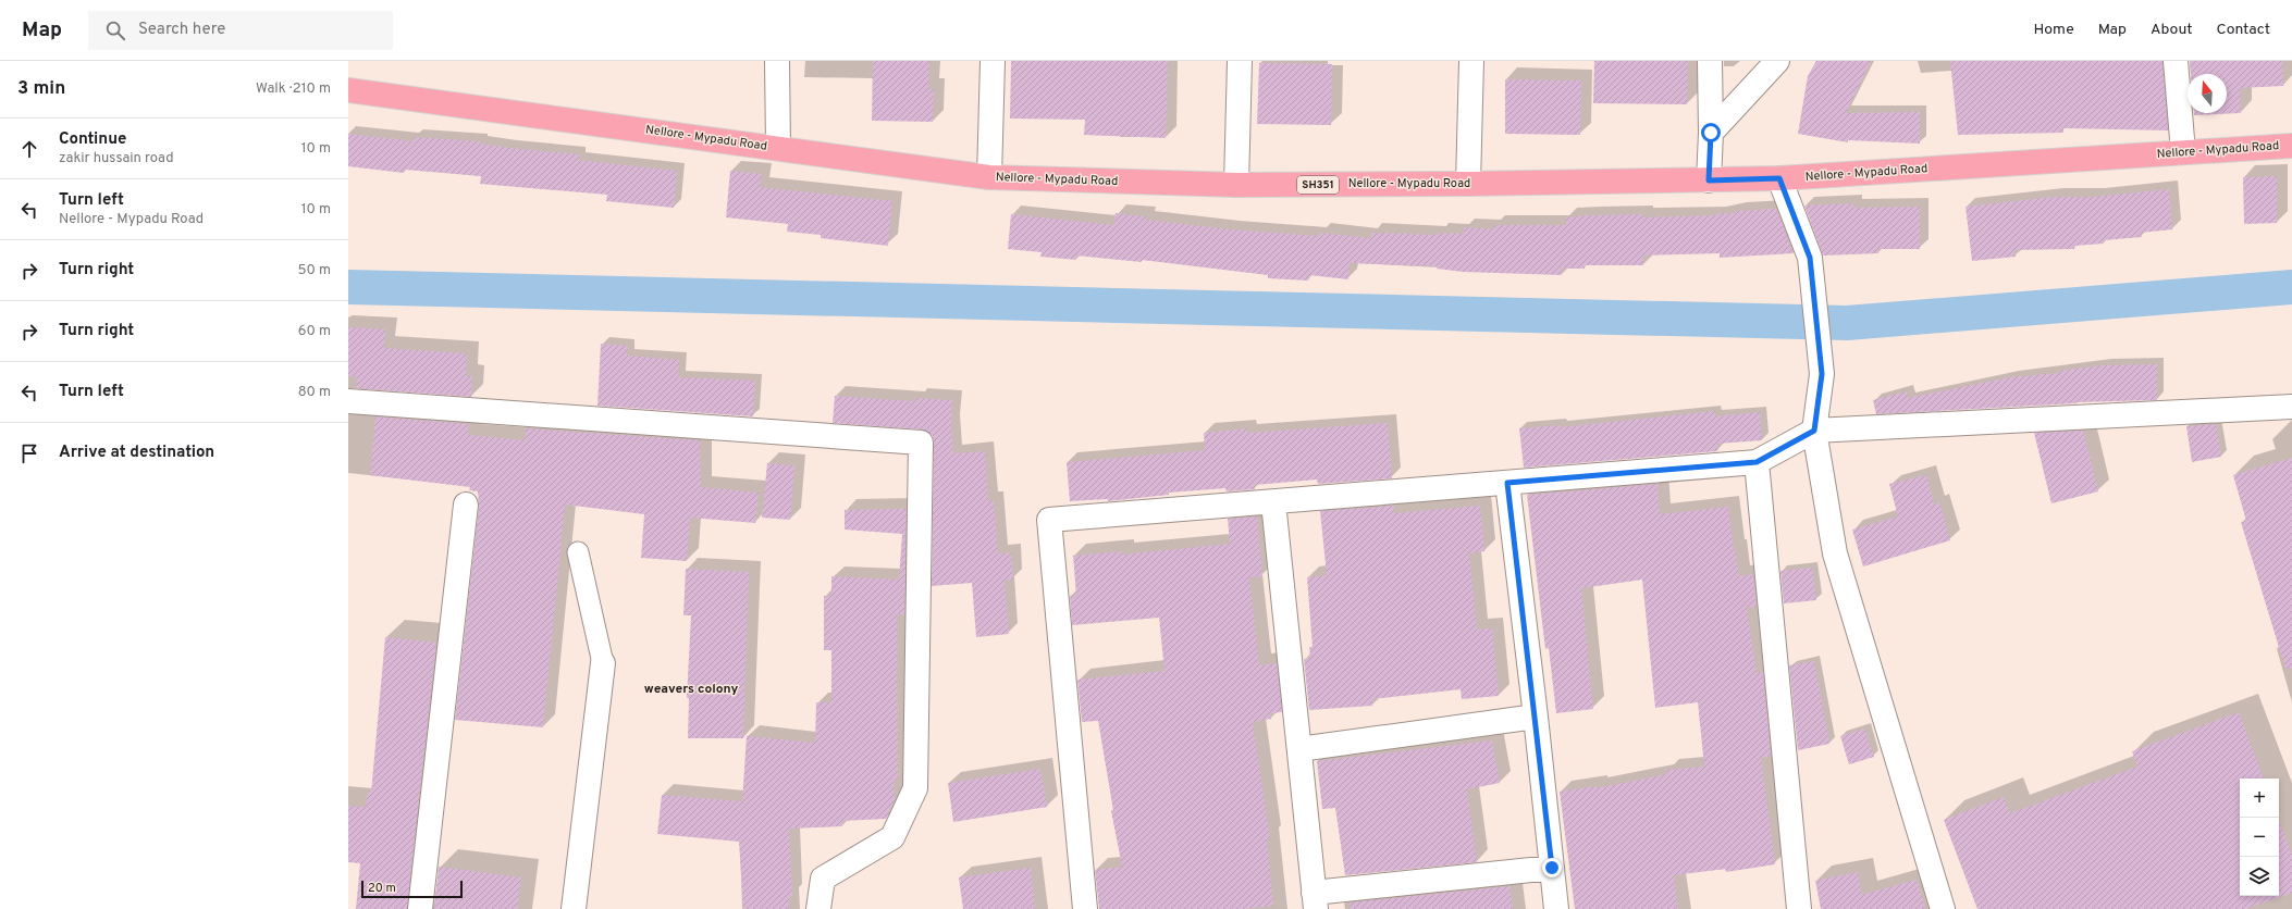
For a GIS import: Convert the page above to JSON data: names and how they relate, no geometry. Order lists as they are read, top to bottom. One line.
{"streets":{"main road":["Nellore - Mypadu Road","SH351"]},"districts":["weavers colony"],"scale_bar":"20 m","north":"top","page":{"header":"Map","search":"Search here","nav":["Home","Map","About","Contact"],"heading":["3 min","Walk · 210 m"],"list":[["Continue","zakir hussain road","10 m"],["Turn left","Nellore - Mypadu Road","10 m"],["Turn right","50 m"],["Turn right","60 m"],["Turn left","80 m"],"Arrive at destination"],"map_buttons":["+","−"],"scale":"20 m"}}
